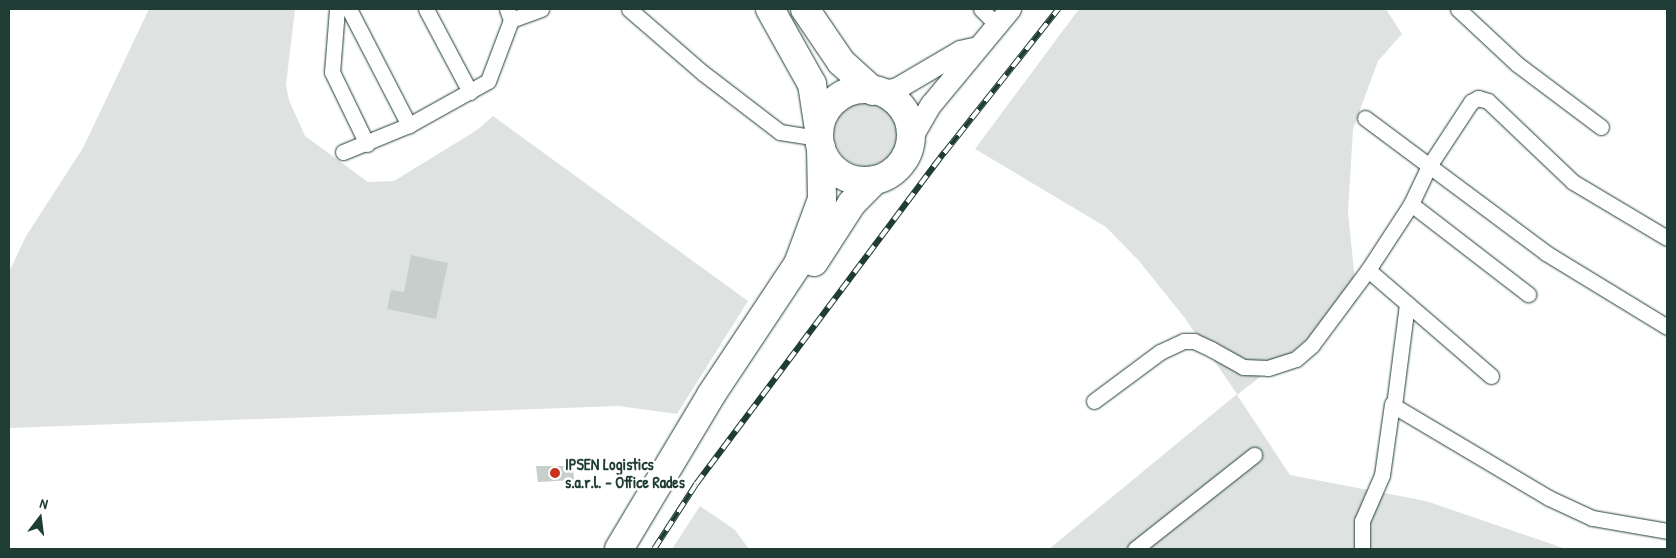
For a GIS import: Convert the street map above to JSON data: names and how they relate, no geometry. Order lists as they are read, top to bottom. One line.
{"places":["IPSEN Logistics s.a.r.l. - Office Rades"],"north":"top"}
